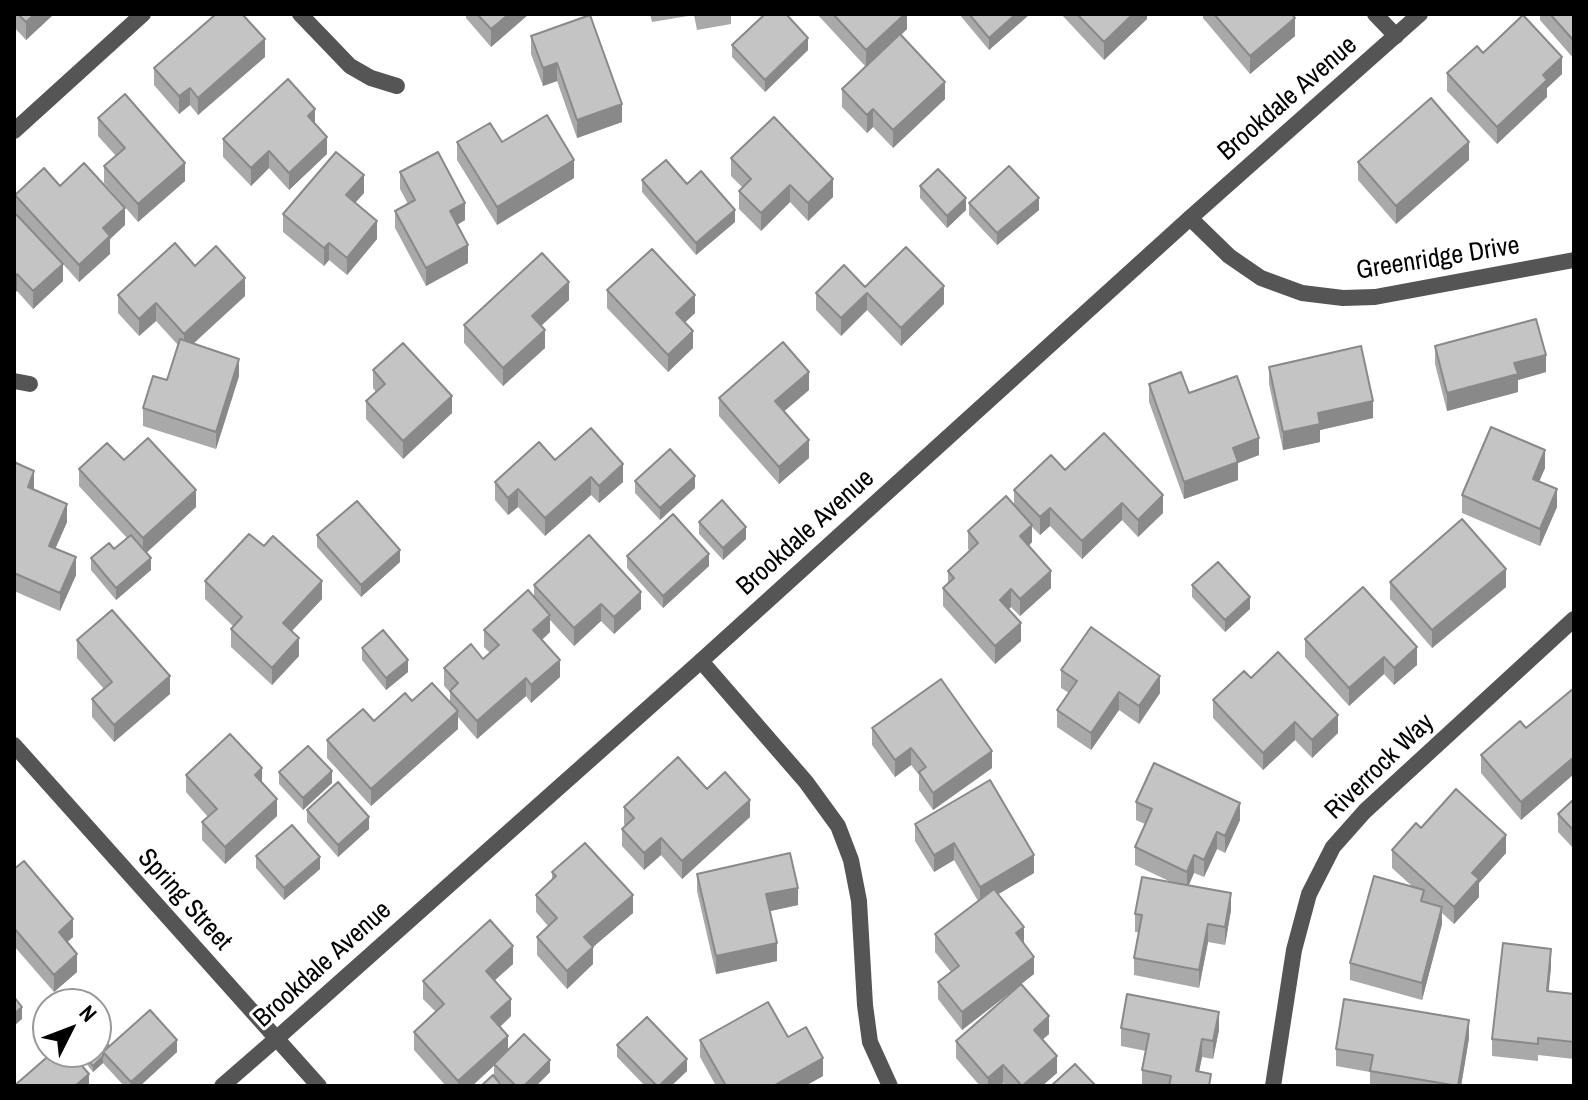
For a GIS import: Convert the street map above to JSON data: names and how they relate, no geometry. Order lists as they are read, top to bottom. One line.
{"streets":{"street":["Brookdale Avenue","Greenridge Drive","Riverrock Way","Spring Street"]},"crossings":[["Brookdale Avenue","Greenridge Drive"],["Brookdale Avenue","Spring Street"]],"north":"top right"}
